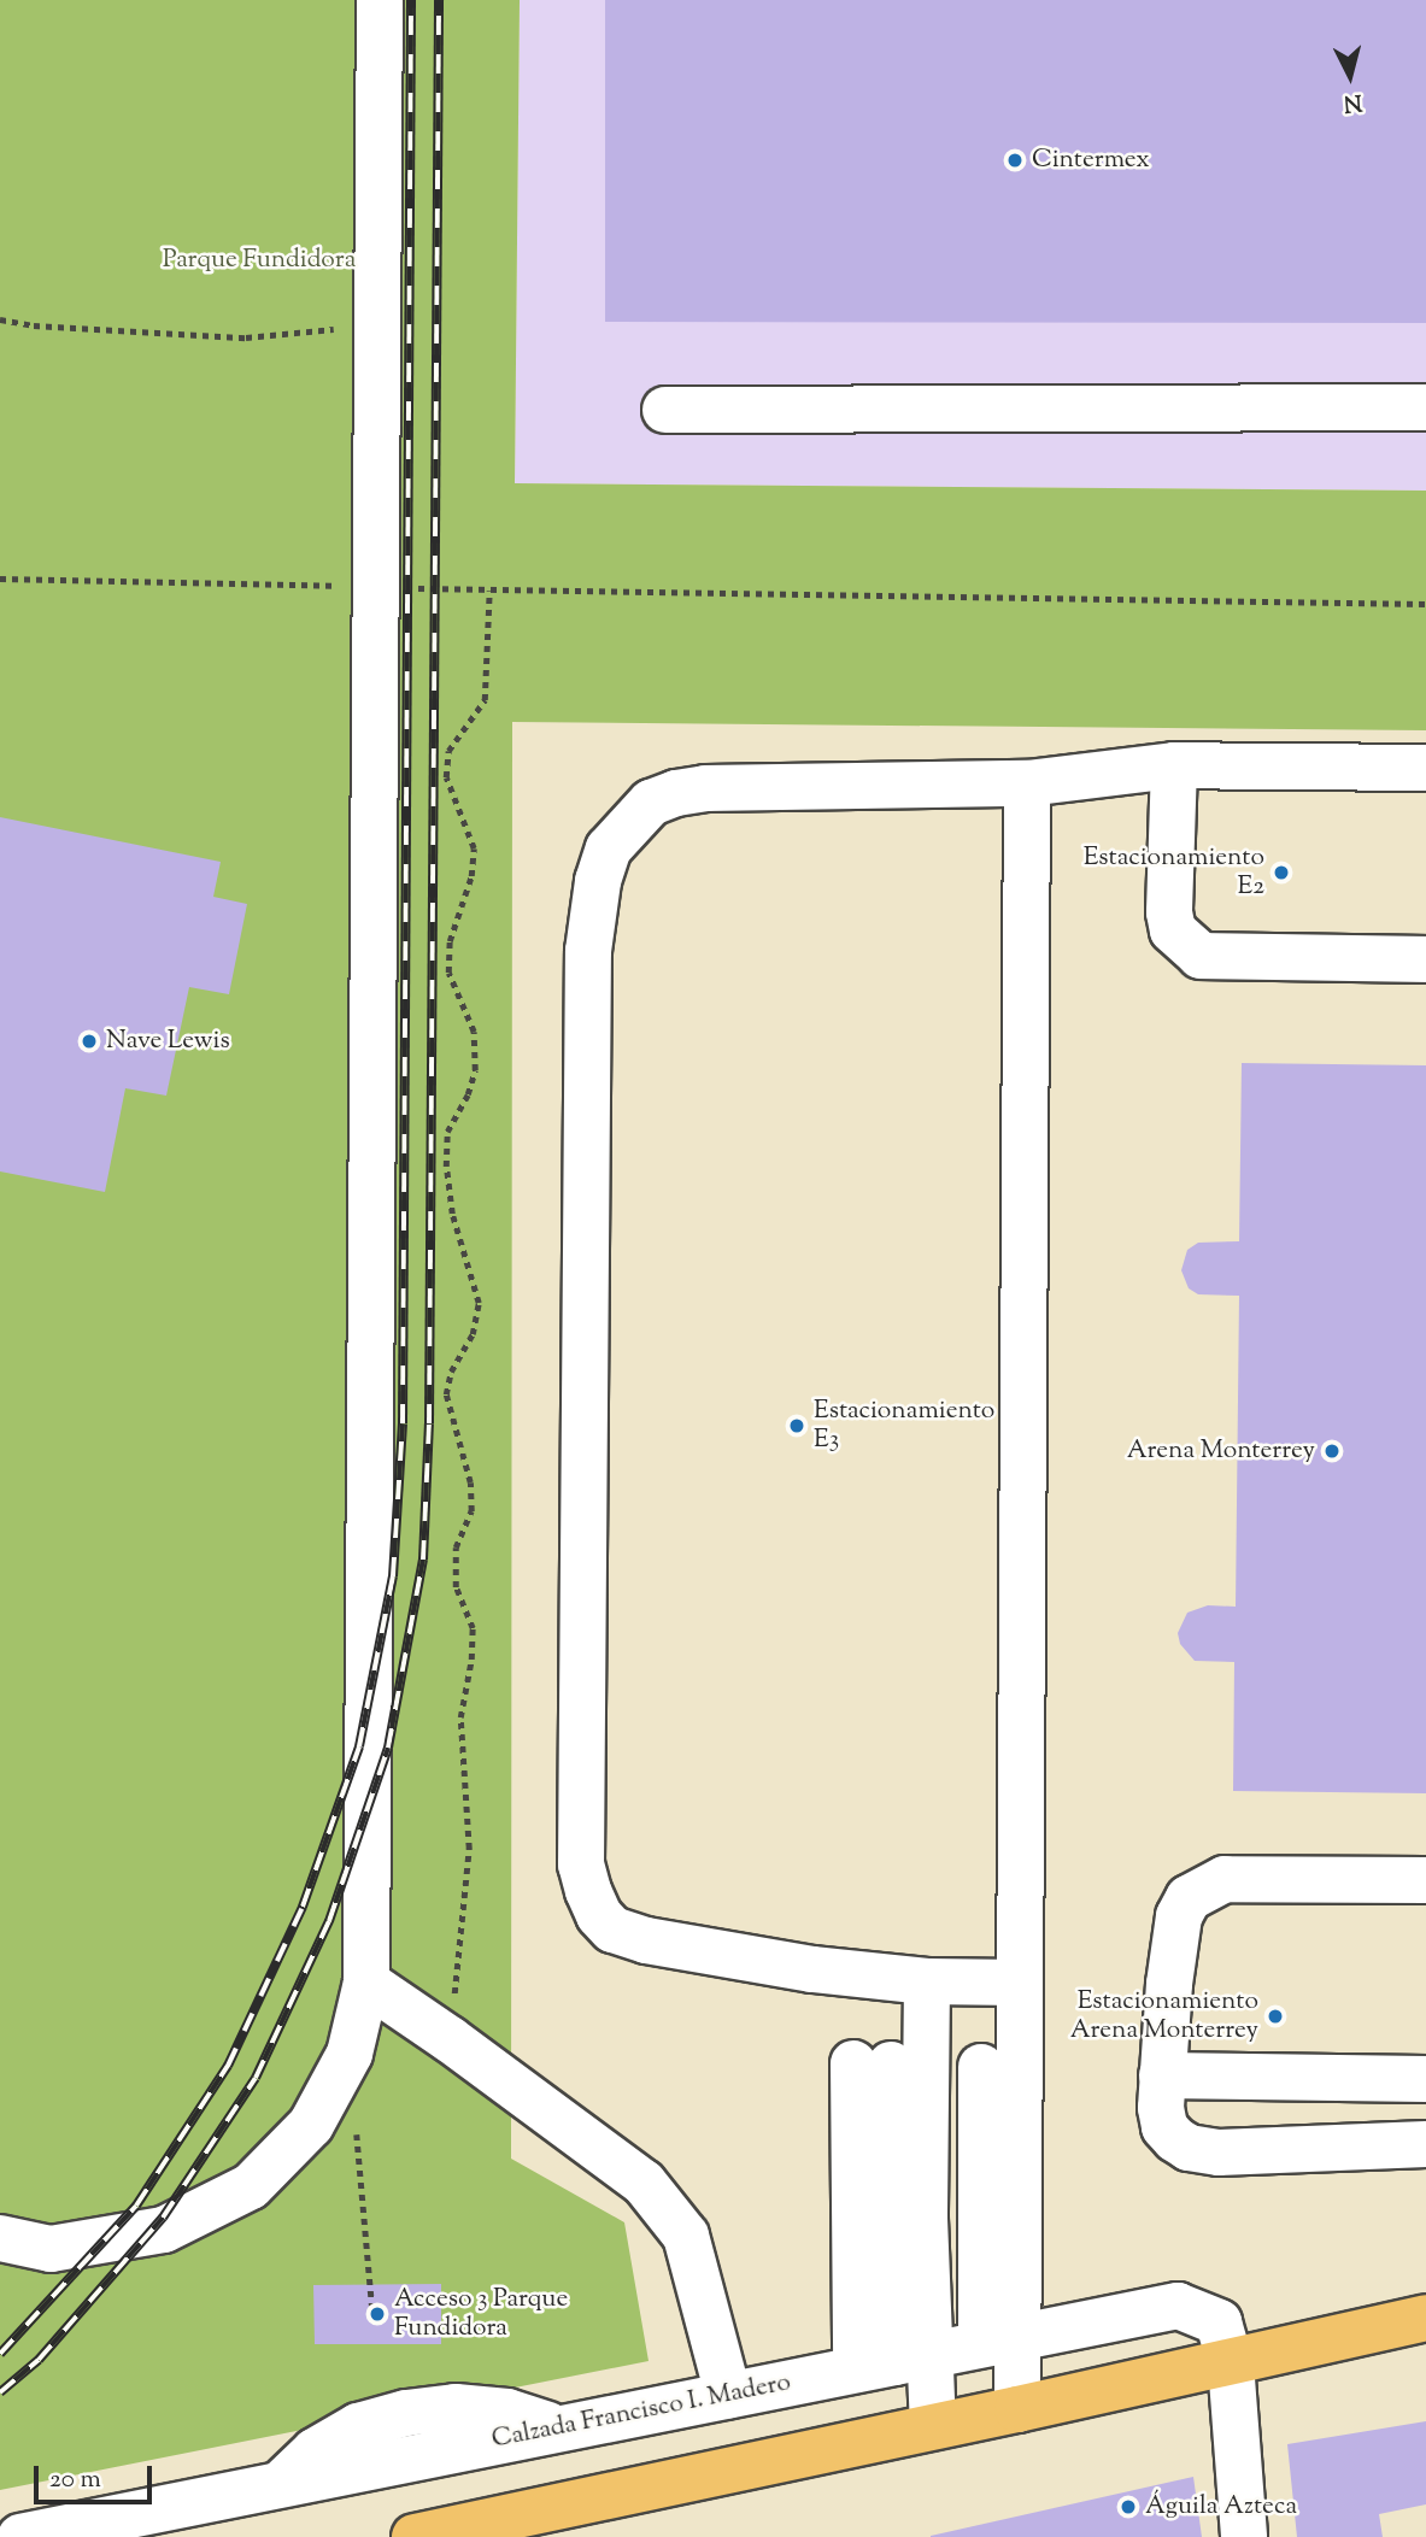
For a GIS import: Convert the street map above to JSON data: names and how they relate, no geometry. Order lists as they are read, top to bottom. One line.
{"streets":{"street":["Calzada Francisco I. Madero"]},"parks":["Parque Fundidora"],"places":["Cintermex","Estacionamiento E2","Nave Lewis","Estacionamiento E3","Arena Monterrey","Estacionamiento Arena Monterrey","Acceso 3 Parque Fundidora","Águila Azteca"],"scale_bar":"20 m","north":"bottom"}
